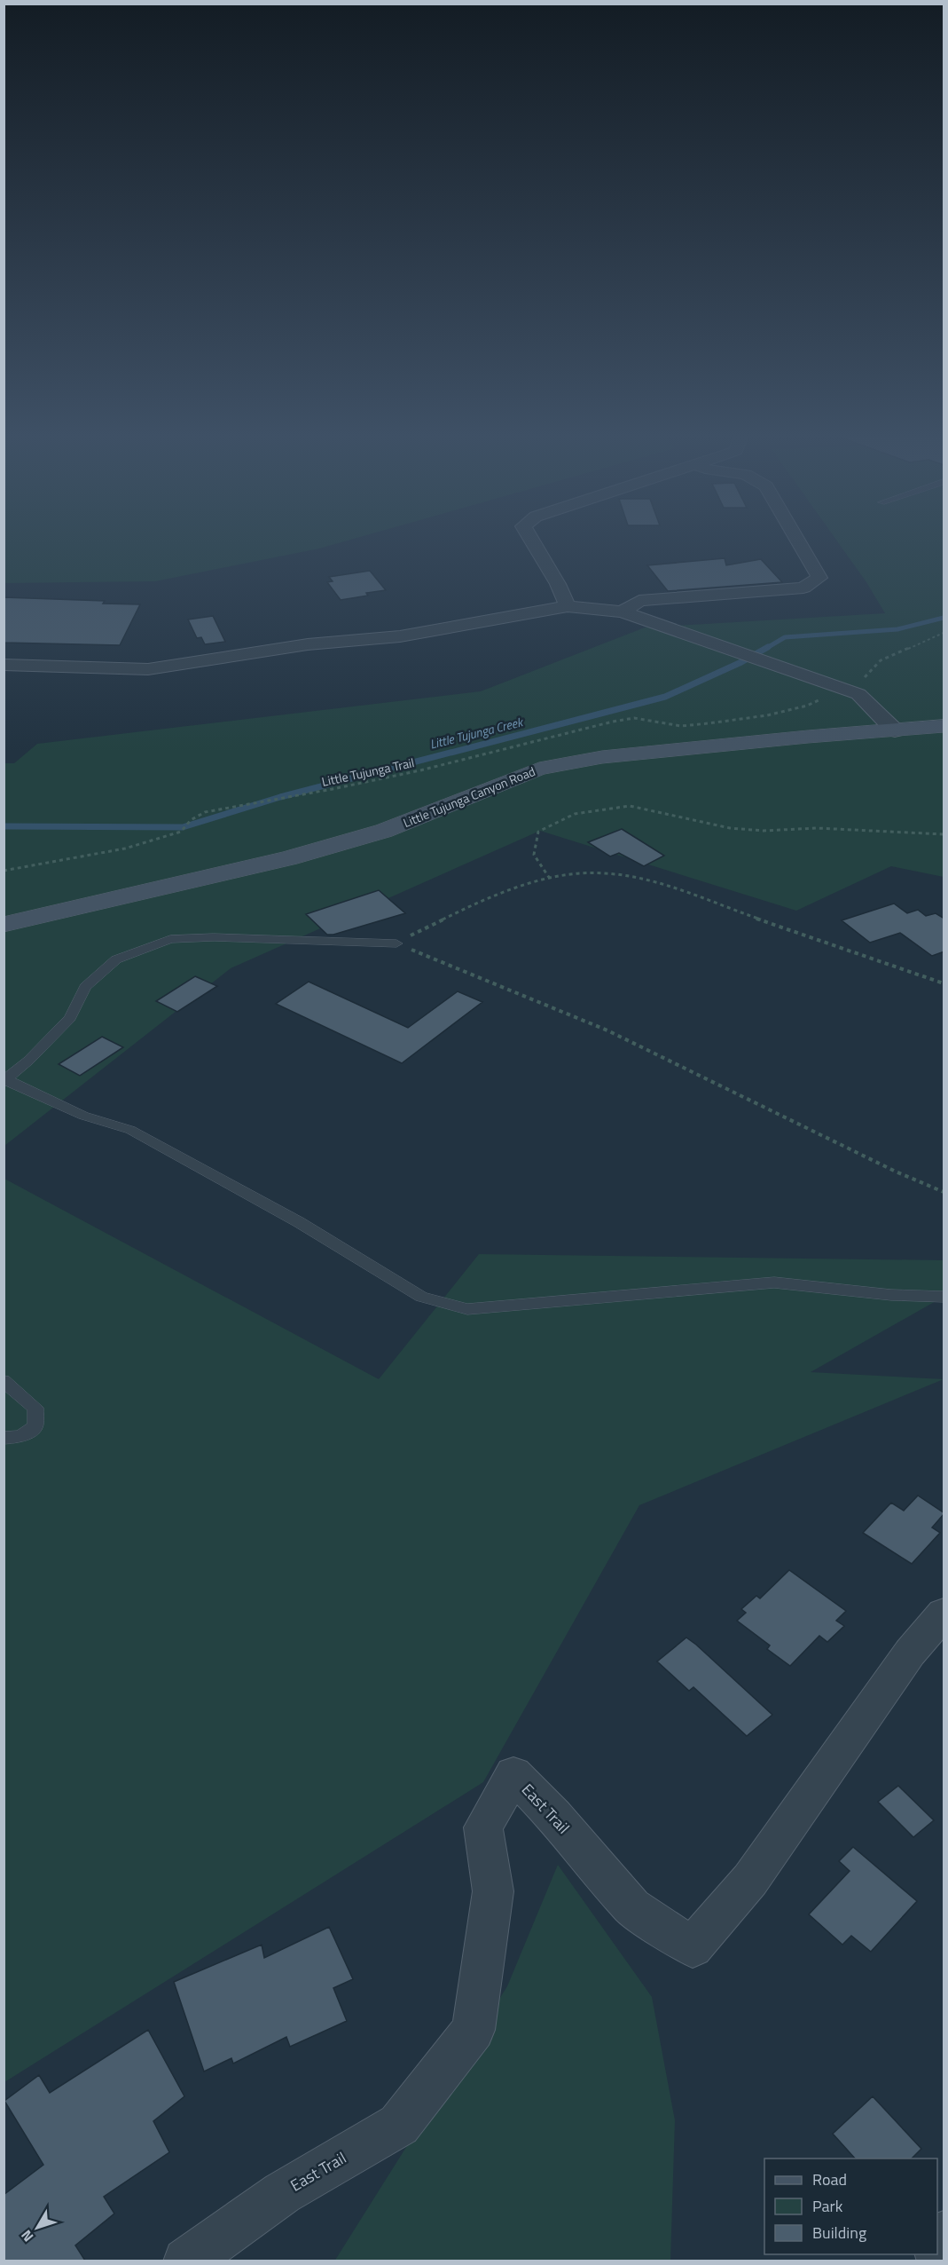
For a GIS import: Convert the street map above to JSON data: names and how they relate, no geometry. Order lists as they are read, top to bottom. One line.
{"streets":{"main road":["Little Tujunga Canyon Road"],"street":["East Trail"],"path":["Little Tujunga Trail"]},"water":["Little Tujunga Creek"],"legend":["Road","Park","Building"],"north":"bottom left"}
